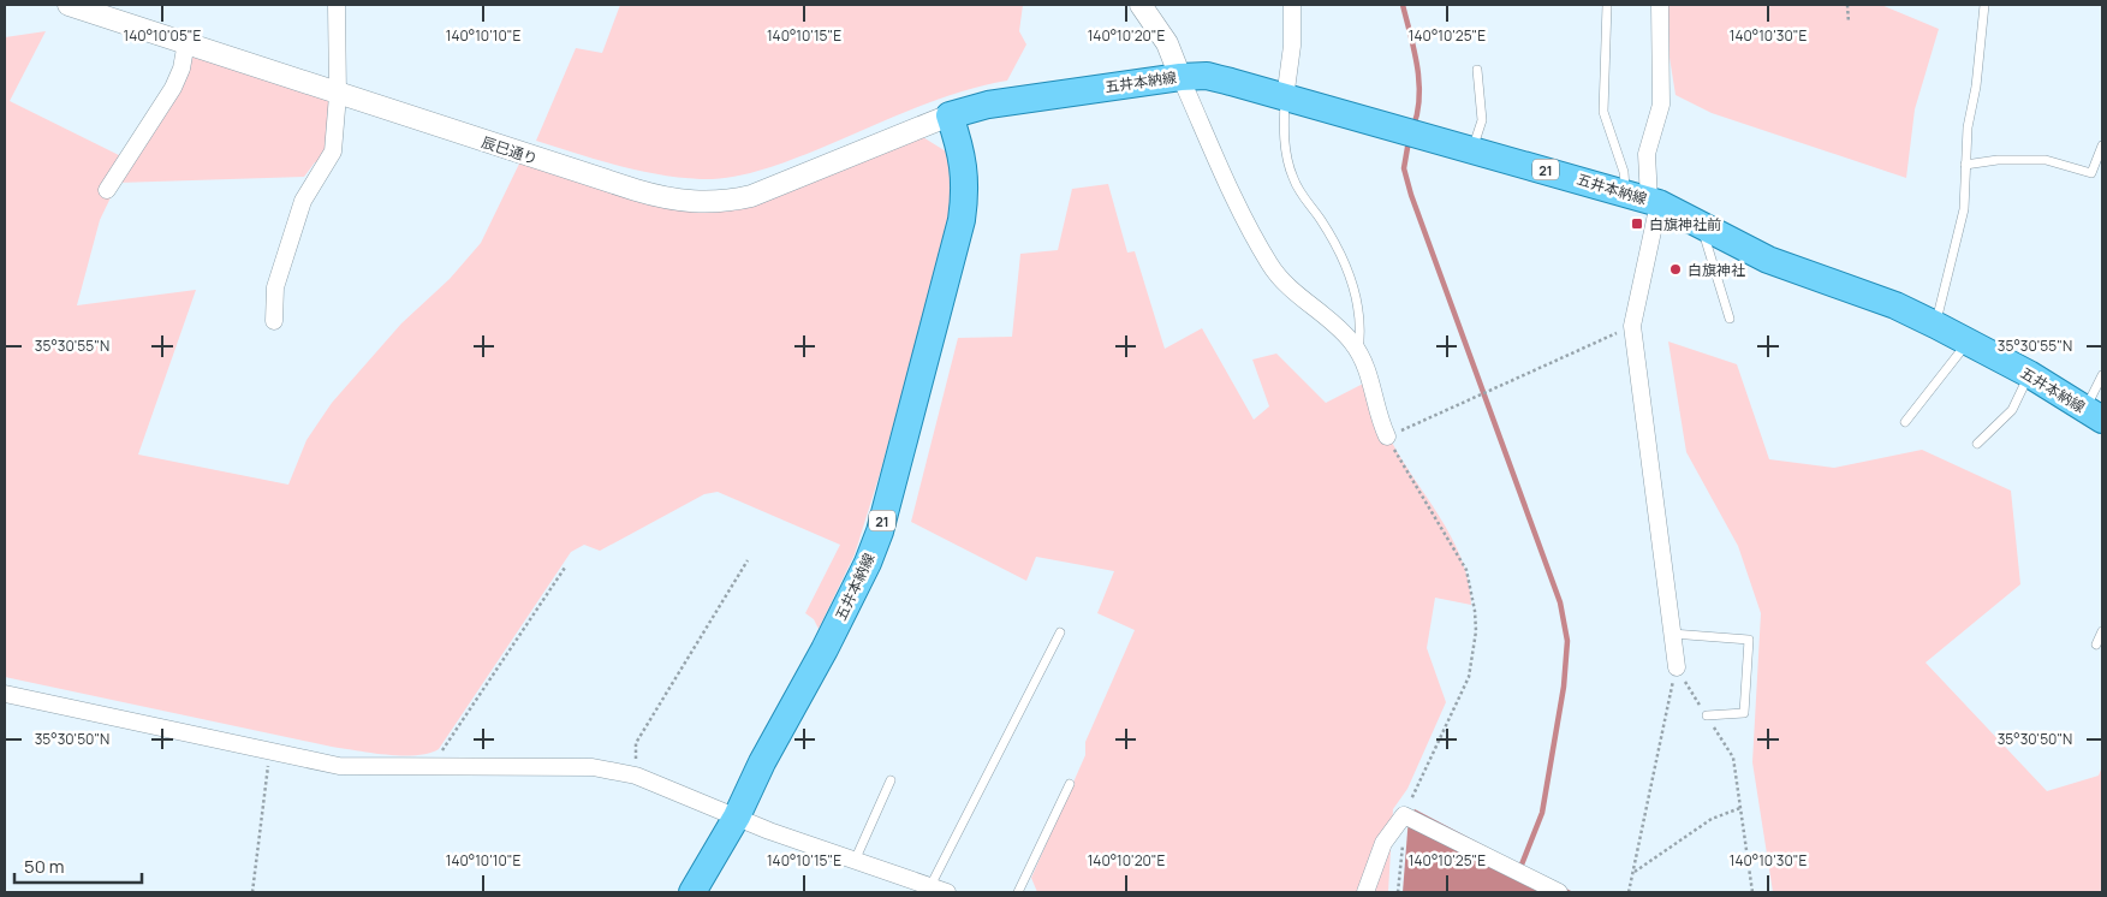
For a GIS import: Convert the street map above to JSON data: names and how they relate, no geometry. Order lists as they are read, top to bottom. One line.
{"streets":{"main road":["五井本納線","21"],"street":["辰巳通り"]},"crossings":[["五井本納線","辰巳通り"]],"places":{"transit":["白旗神社前"],"other":["白旗神社"]},"scale_bar":"50 m","coordinates":["140°10'05\"E","140°10'10\"E","140°10'15\"E","140°10'20\"E","140°10'25\"E","140°10'30\"E","35°30'55\"N","35°30'50\"N"]}
